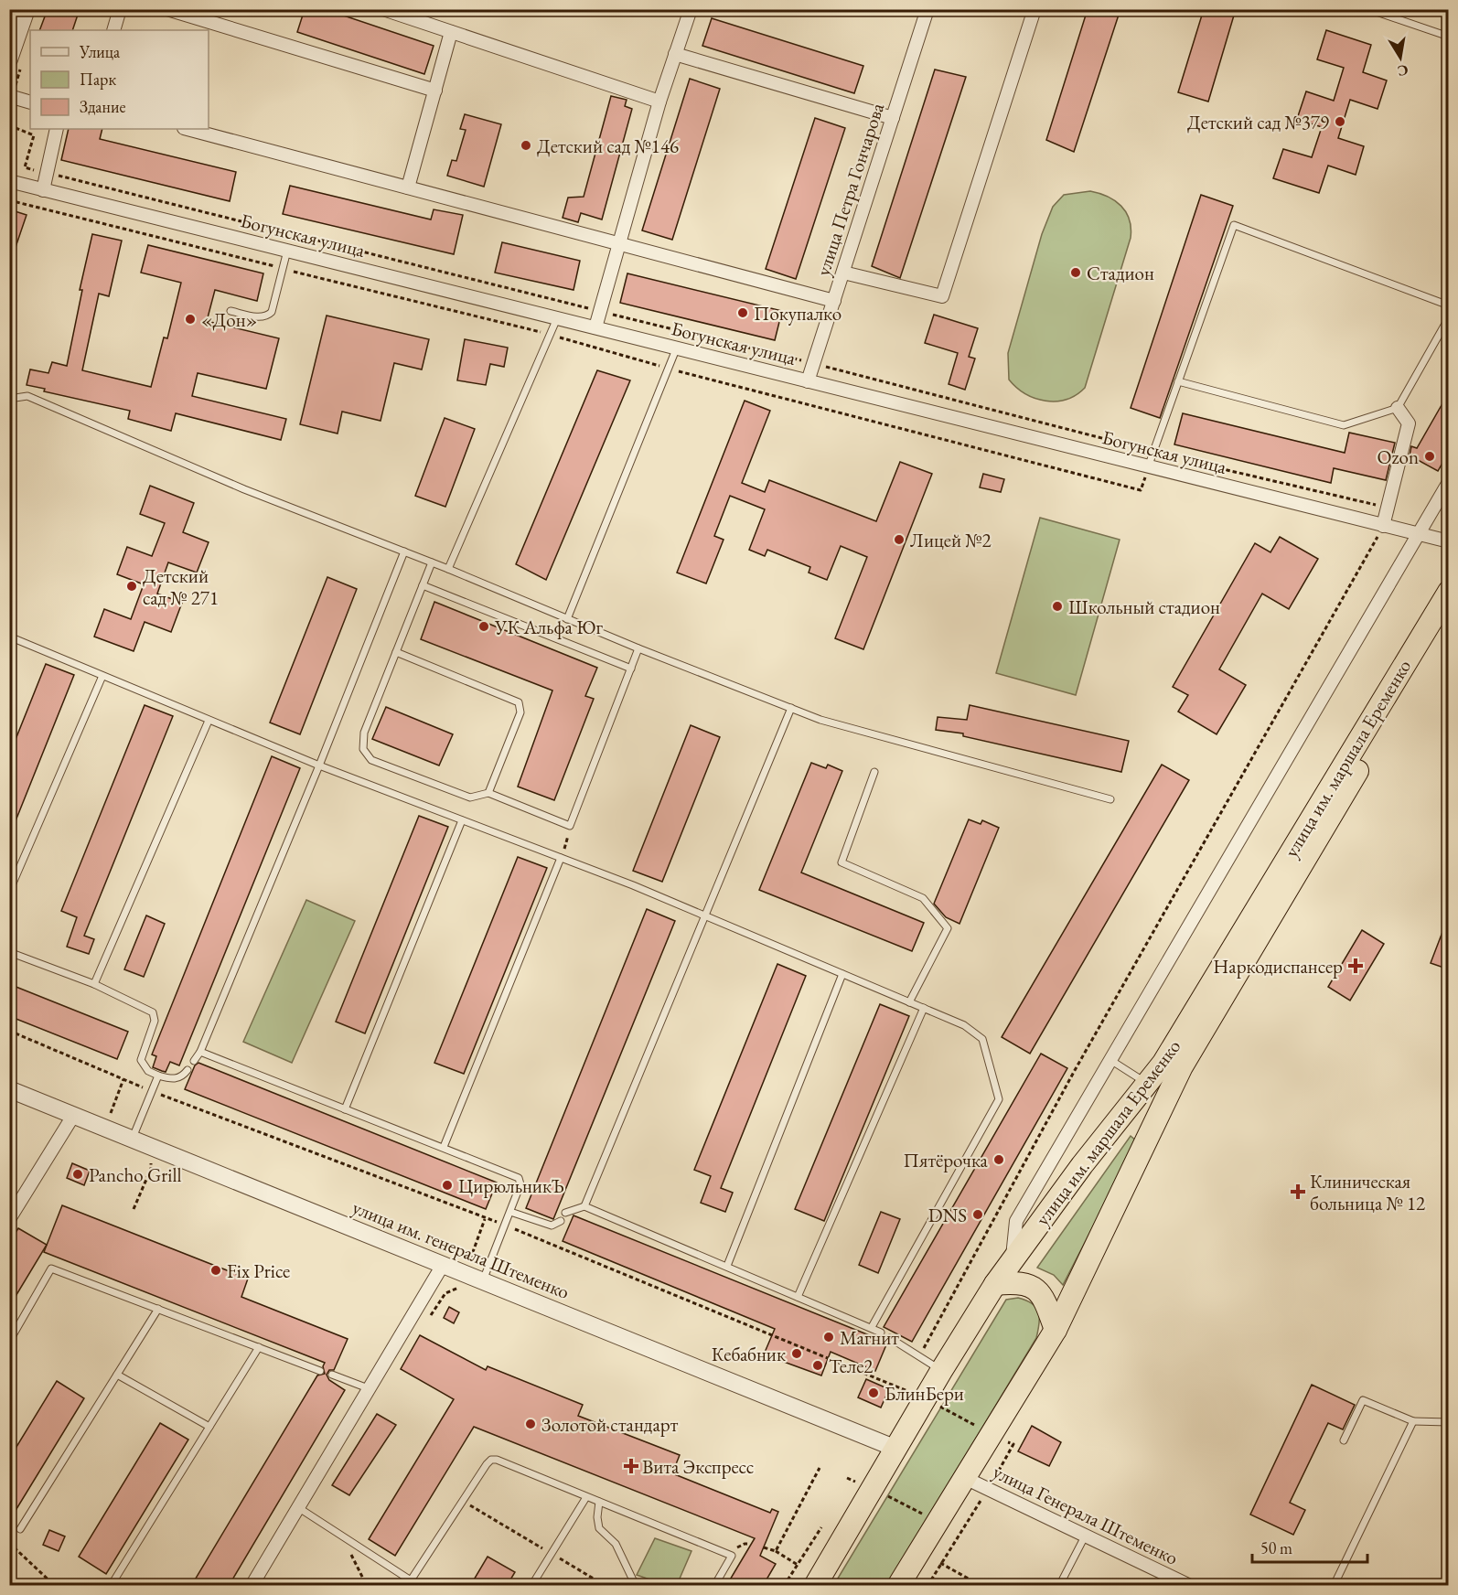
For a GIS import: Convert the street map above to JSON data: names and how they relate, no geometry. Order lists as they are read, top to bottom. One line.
{"streets":{"highway":["улица им. маршала Еременко"],"street":["улица Петра Гончарова","Богунская улица","улица им. генерала Штеменко","улица Генерала Штеменко"]},"crossings":[["улица Петра Гончарова","Богунская улица"],["улица им. маршала Еременко","улица им. генерала Штеменко"],["улица им. маршала Еременко","улица Генерала Штеменко"]],"places":{"other":["Детский сад №379","Детский сад №146","Стадион","Покупалко","«Дон»","Ozon","Лицей №2","Детский сад № 271","Школьный стадион","УК Альфа Юг","Пятёрочка","Pancho Grill","ЦирюльникЪ","DNS","Fix Price","Магнит","Кебабник","Теле2","БлинБери","Золотой стандарт"],"health":["Наркодиспансер","Клиническая больница № 12","Вита Экспресс"]},"legend":["Улица","Парк","Здание"],"scale_bar":"50 m","north":"bottom"}
